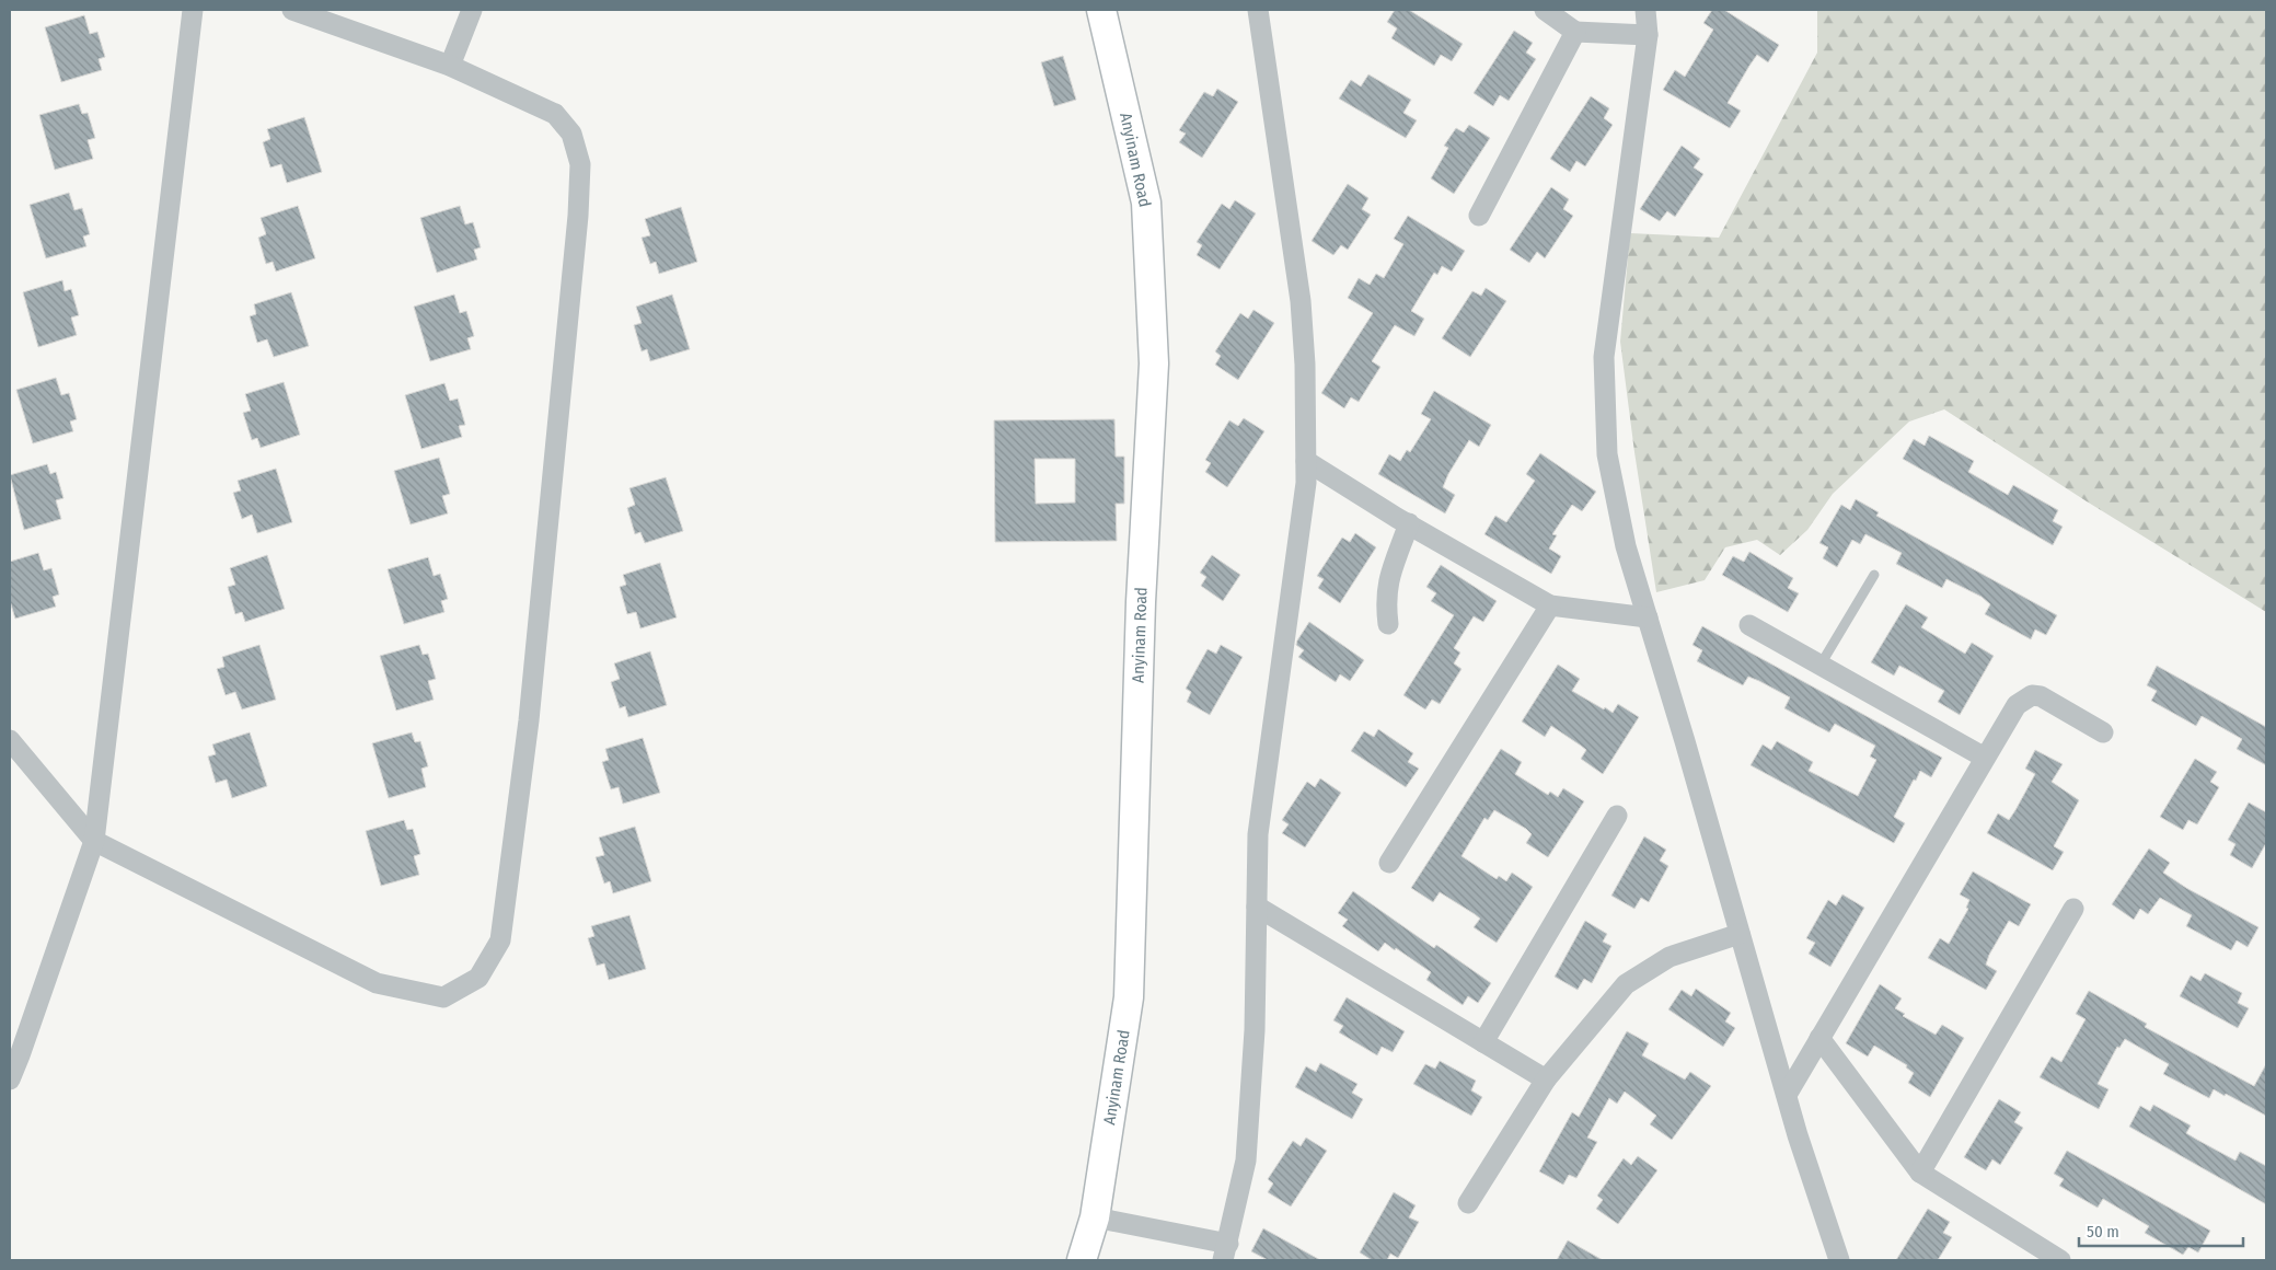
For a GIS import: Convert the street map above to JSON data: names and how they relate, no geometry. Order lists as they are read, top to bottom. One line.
{"streets":{"street":["Anyinam Road"]},"scale_bar":"50 m"}
